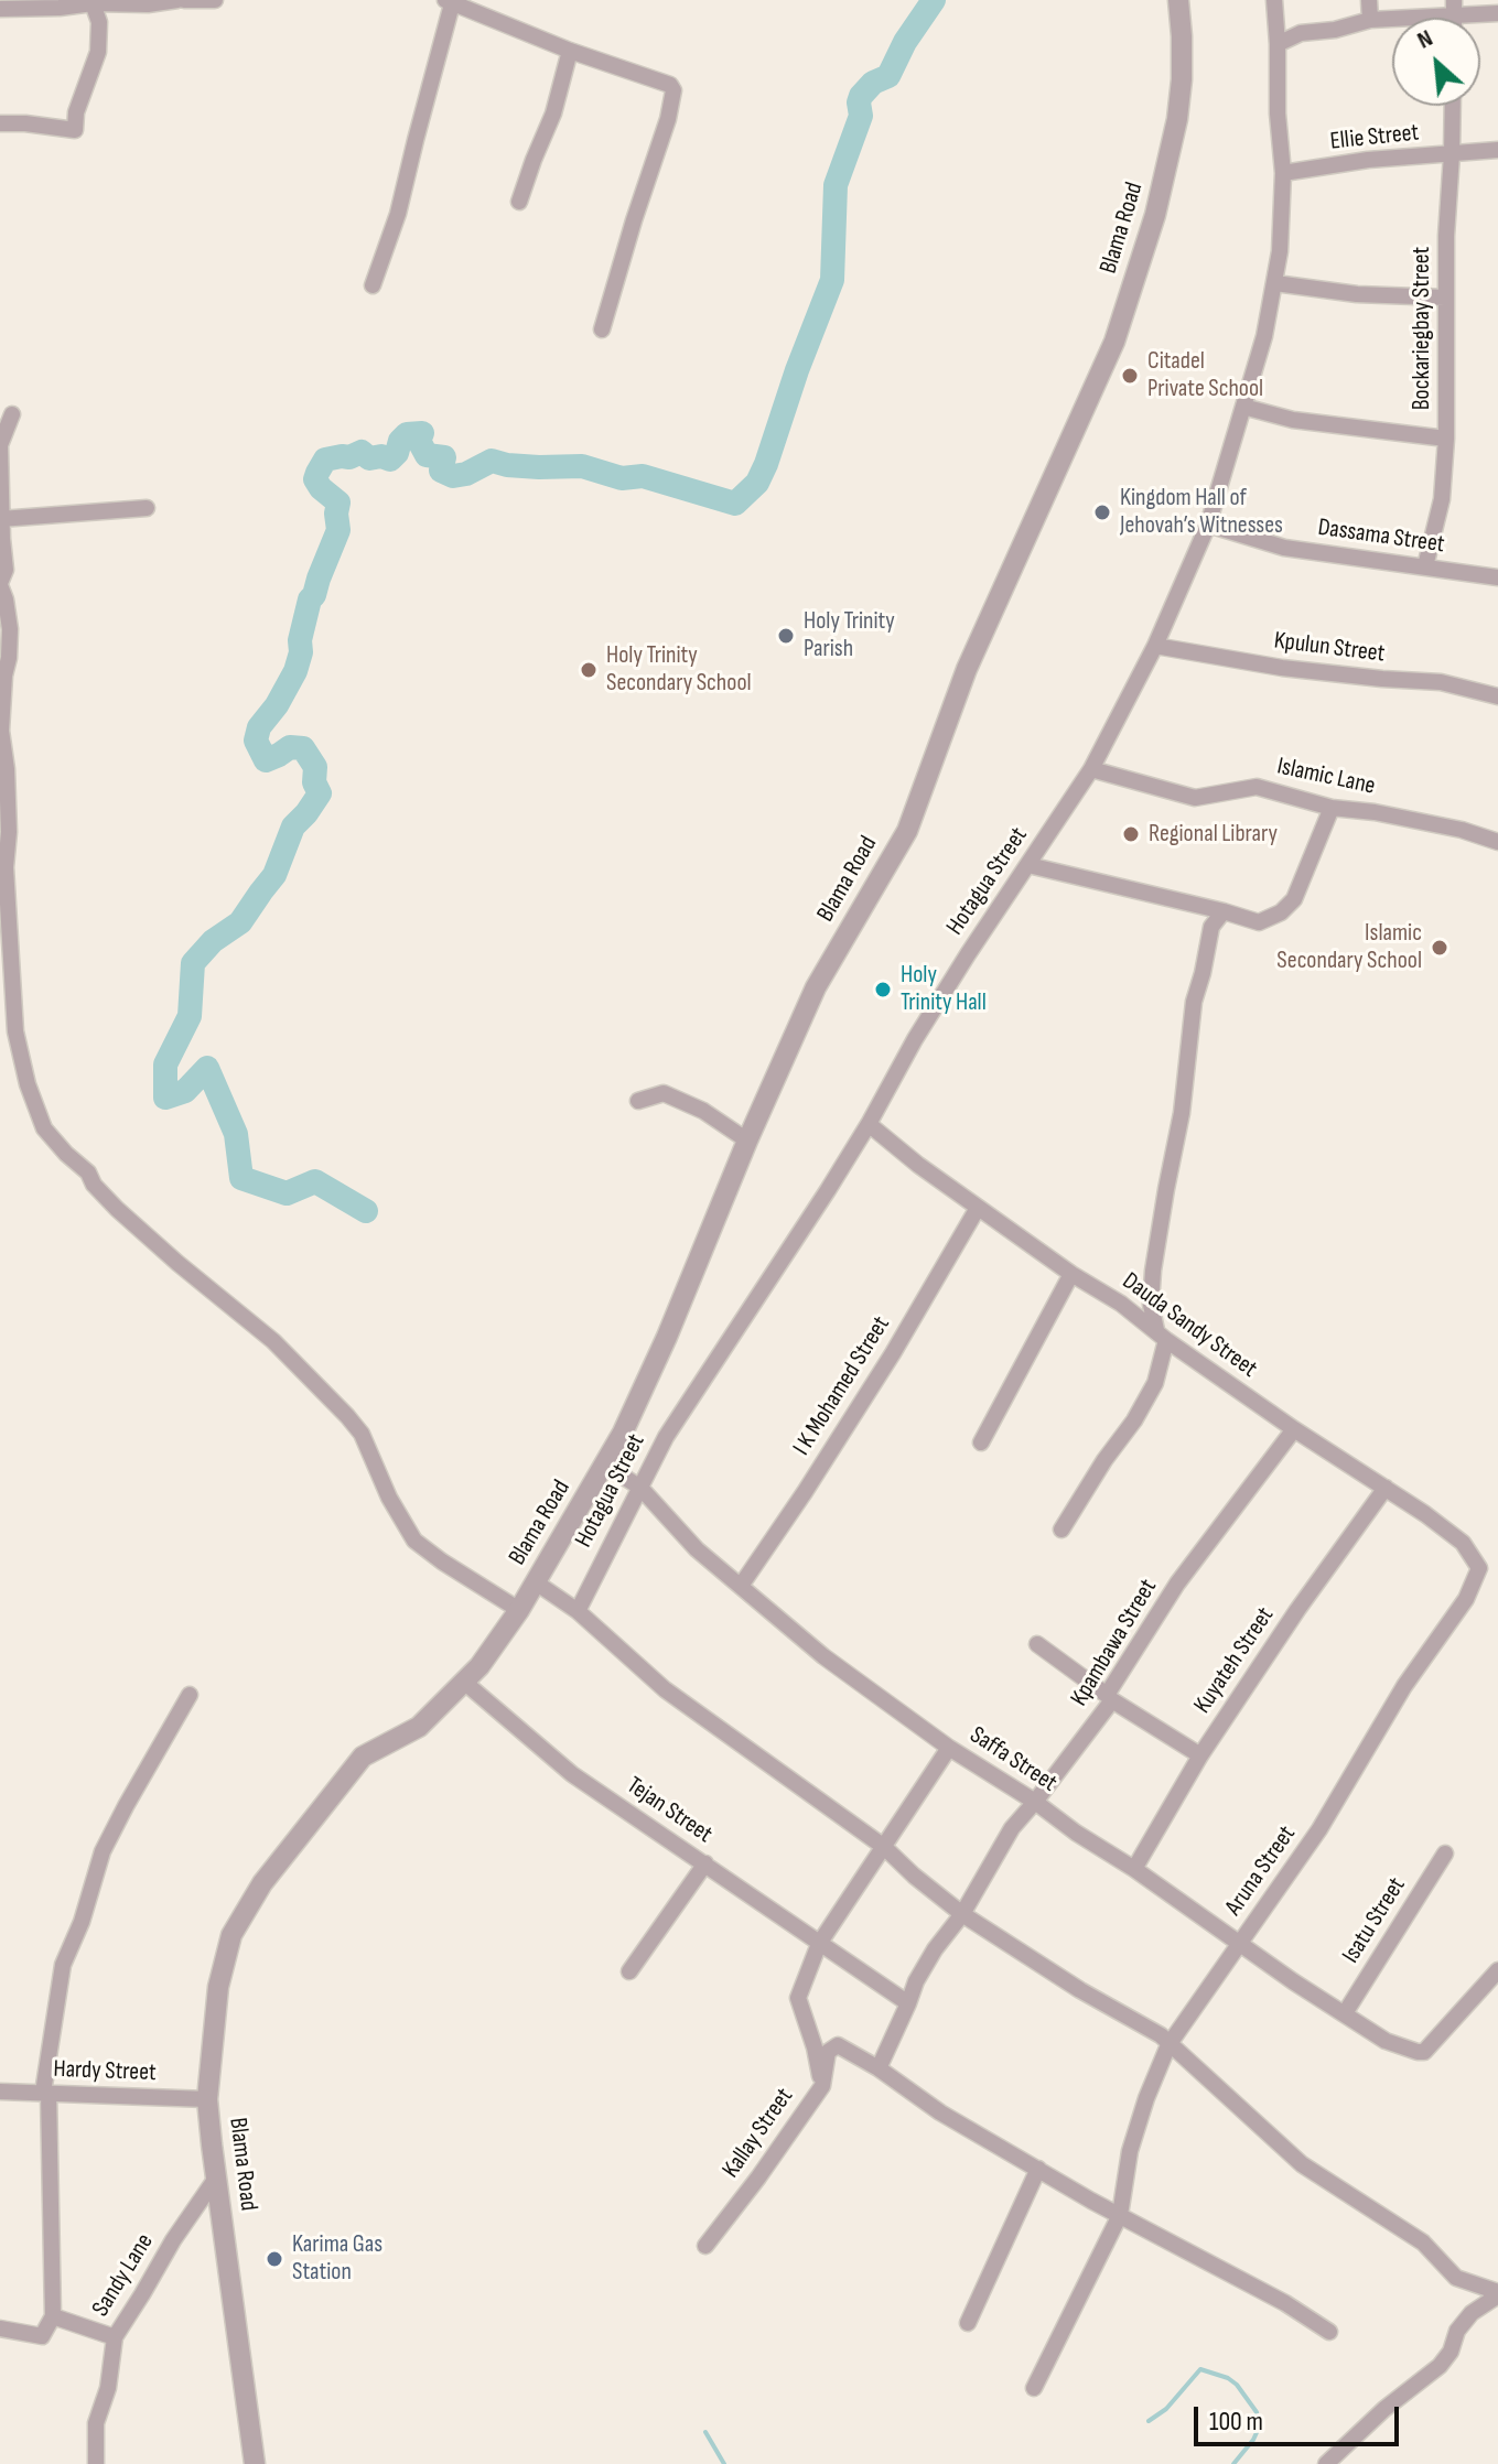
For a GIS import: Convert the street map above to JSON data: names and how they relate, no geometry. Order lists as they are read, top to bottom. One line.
{"streets":{"street":["Ellie Street","Blama Road","Bockariegbay Street","Dassama Street","Kpulun Street","Islamic Lane","Hotagua Street","Dauda Sandy Street","I K Mohamed Street","Kpambawa Street","Kuyateh Street","Saffa Street","Tejan Street","Aruna Street","Isatu Street","Hardy Street","Kallay Street","Sandy Lane"]},"crossings":[["Ellie Street","Bockariegbay Street"],["Ellie Street","Hotagua Street"],["Blama Road","Saffa Street"],["Blama Road","Tejan Street"],["Blama Road","Hardy Street"],["Blama Road","Sandy Lane"],["Bockariegbay Street","Dassama Street"],["Dassama Street","Hotagua Street"],["Kpulun Street","Hotagua Street"],["Islamic Lane","Hotagua Street"],["Hotagua Street","Dauda Sandy Street"],["Hotagua Street","Saffa Street"],["Dauda Sandy Street","I K Mohamed Street"],["Dauda Sandy Street","Kpambawa Street"],["Dauda Sandy Street","Kuyateh Street"],["Dauda Sandy Street","Aruna Street"],["I K Mohamed Street","Saffa Street"],["Kpambawa Street","Saffa Street"],["Kpambawa Street","Tejan Street"],["Kpambawa Street","Kallay Street"],["Kuyateh Street","Saffa Street"],["Saffa Street","Aruna Street"],["Saffa Street","Isatu Street"]],"places":["Citadel Private School","Kingdom Hall of Jehovah’s Witnesses","Holy Trinity Parish","Holy Trinity Secondary School","Regional Library","Islamic Secondary School","Holy Trinity Hall","Karima Gas Station"],"scale_bar":"100 m","north":"top left"}
